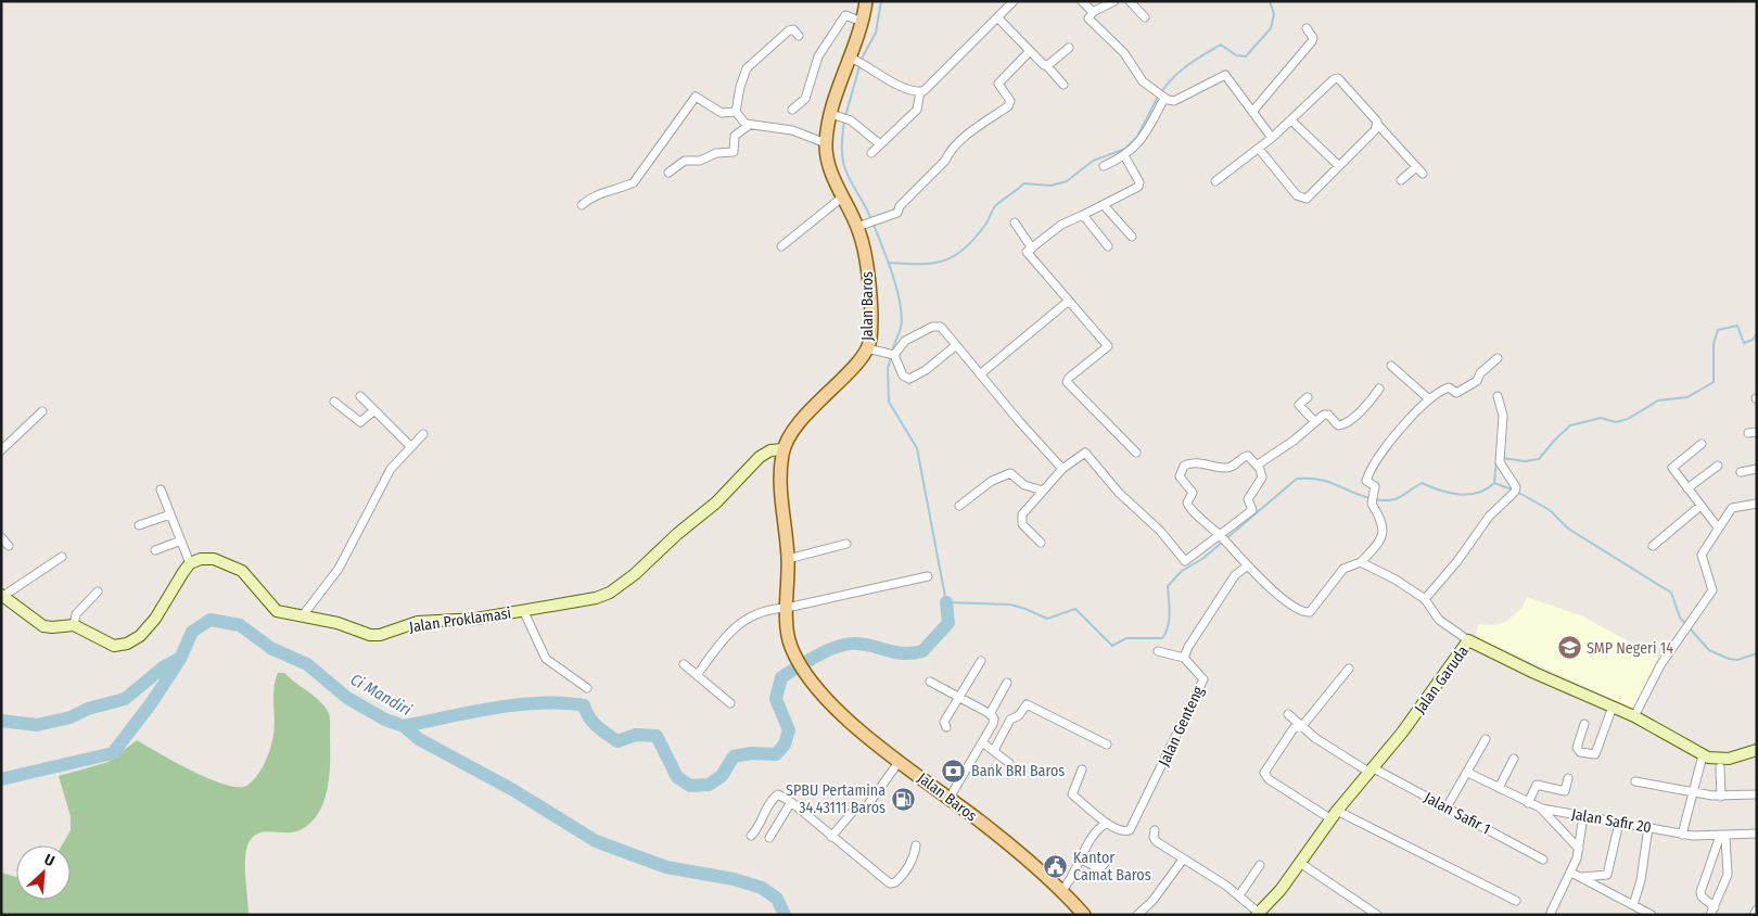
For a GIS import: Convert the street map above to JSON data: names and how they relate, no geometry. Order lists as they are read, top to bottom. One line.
{"streets":{"main road":["Jalan Baros"],"street":["Jalan Proklamasi","Jalan Garuda","Jalan Genteng","Jalan Safir 1","Jalan Safir 20"]},"crossings":[["Jalan Baros","Jalan Proklamasi"],["Jalan Garuda","Jalan Safir 1"]],"water":["Ci Mandiri"],"places":{"school or university":["SMP Negeri 14"],"bank":["Bank BRI Baros"],"fuel station":["SPBU Pertamina 34.43111 Baros"],"public building":["Kantor Camat Baros"]},"north":"top right"}
